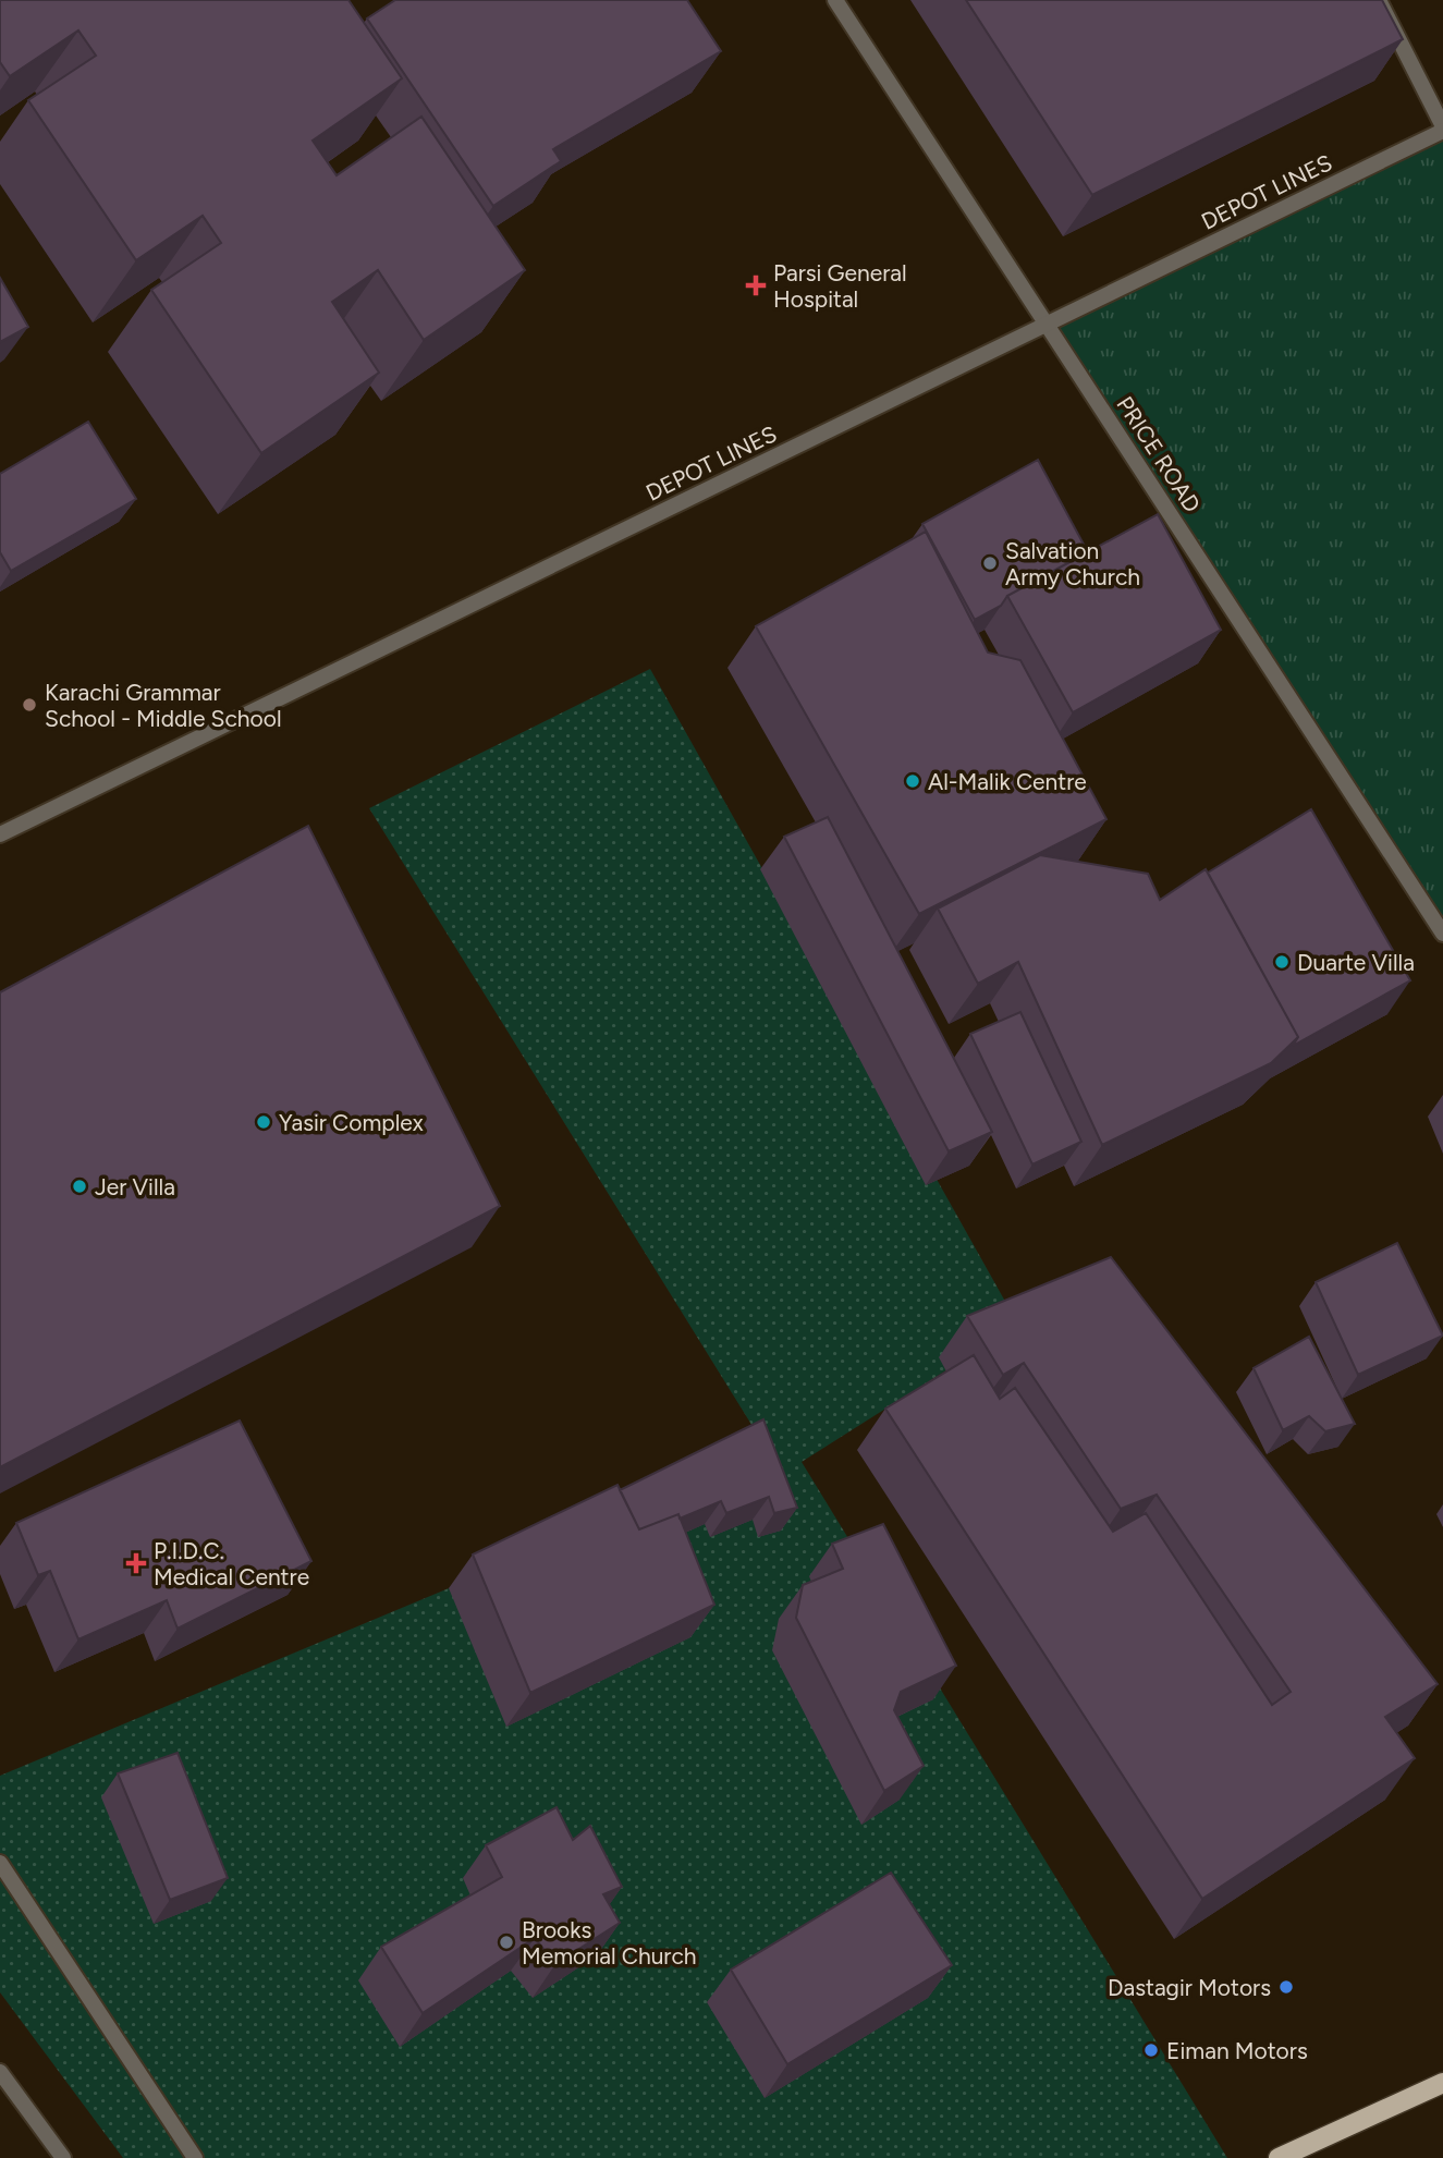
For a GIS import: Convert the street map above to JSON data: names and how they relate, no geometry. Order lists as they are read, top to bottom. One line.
{"streets":{"street":["DEPOT LINES","PRICE ROAD"]},"crossings":[["DEPOT LINES","PRICE ROAD"]],"places":{"health":["Parsi General Hospital","P.I.D.C. Medical Centre"],"other":["Salvation Army Church","Karachi Grammar School - Middle School","Al-Malik Centre","Duarte Villa","Yasir Complex","Jer Villa","Brooks Memorial Church","Dastagir Motors","Eiman Motors"]}}
